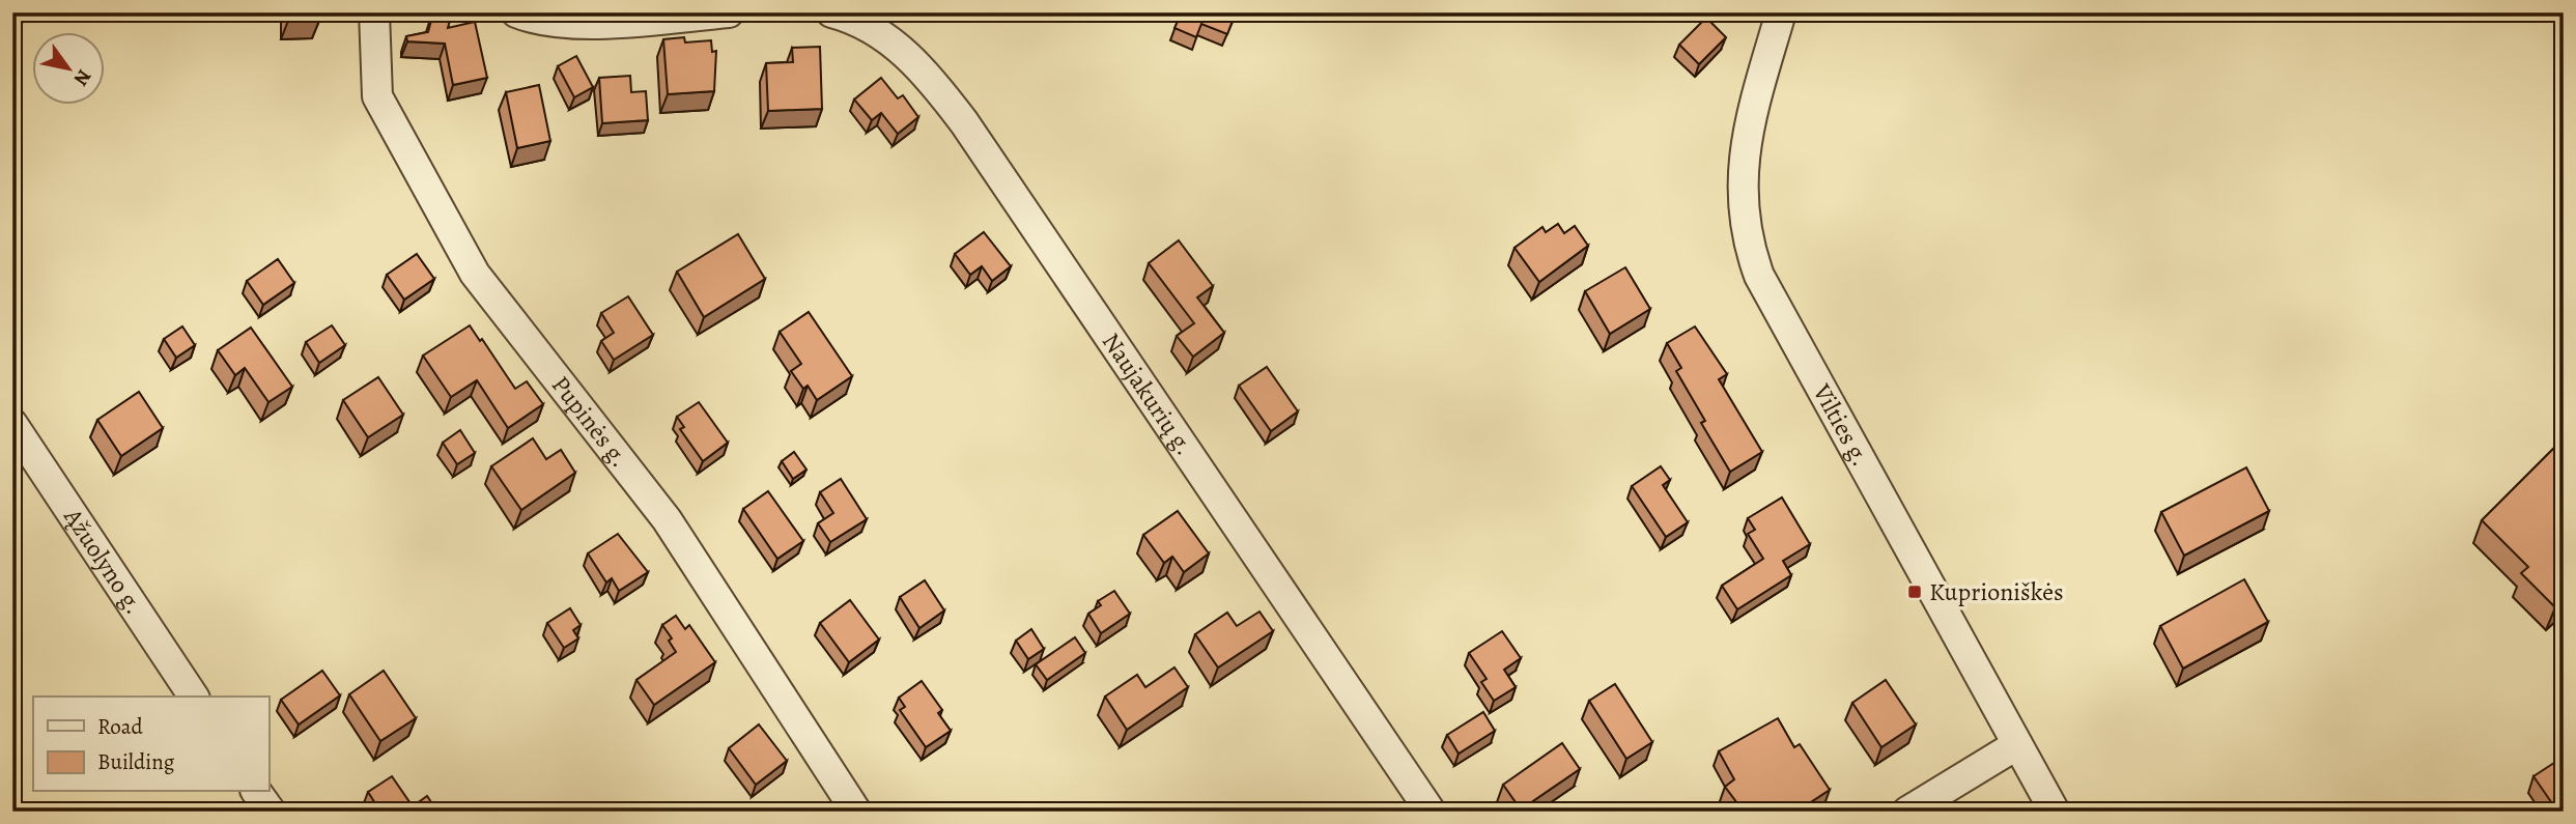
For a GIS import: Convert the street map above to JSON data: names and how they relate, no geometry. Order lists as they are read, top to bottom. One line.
{"streets":{"street":["Naujakurių g.","Pupinės g.","Vilties g.","Ąžuolyno g."]},"places":{"transit":["Kuprioniškės"]},"legend":["Road","Building"],"north":"bottom right"}
